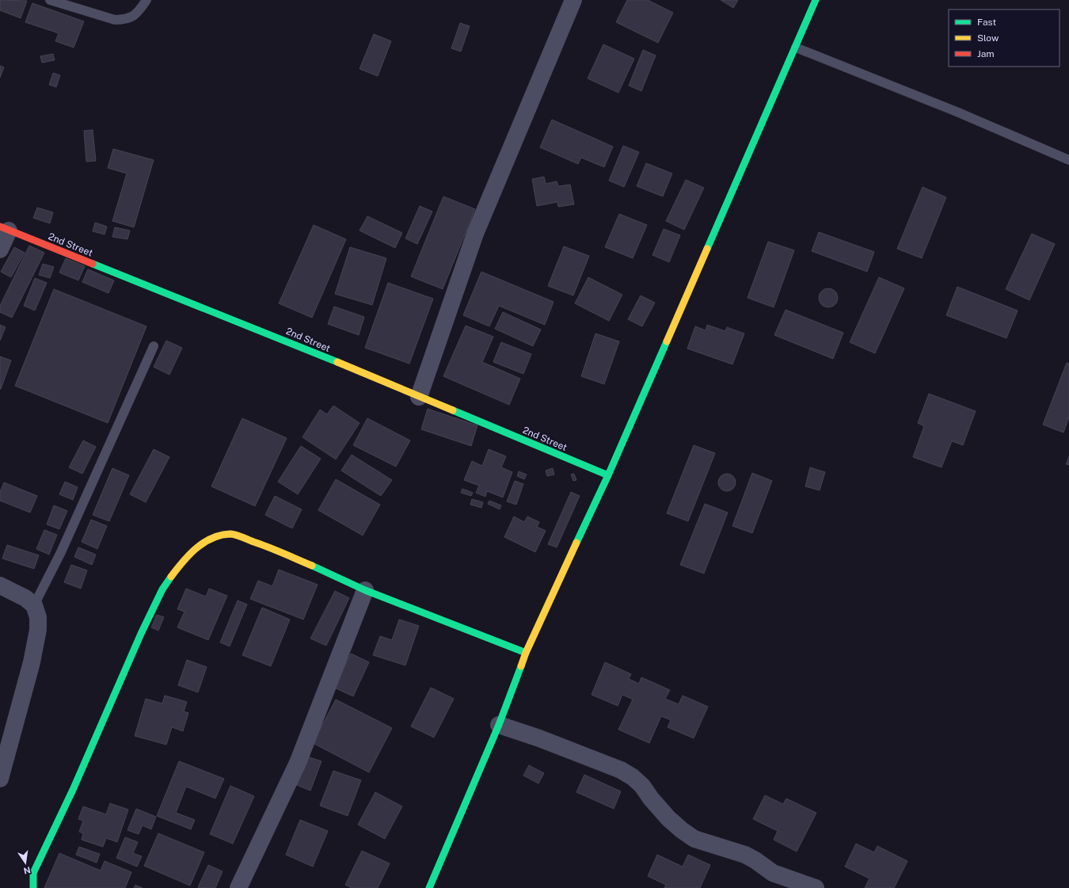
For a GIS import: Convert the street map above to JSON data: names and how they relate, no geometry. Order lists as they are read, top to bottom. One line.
{"streets":{"street":["2nd Street"]},"legend":["Fast","Slow","Jam"],"north":"bottom"}
